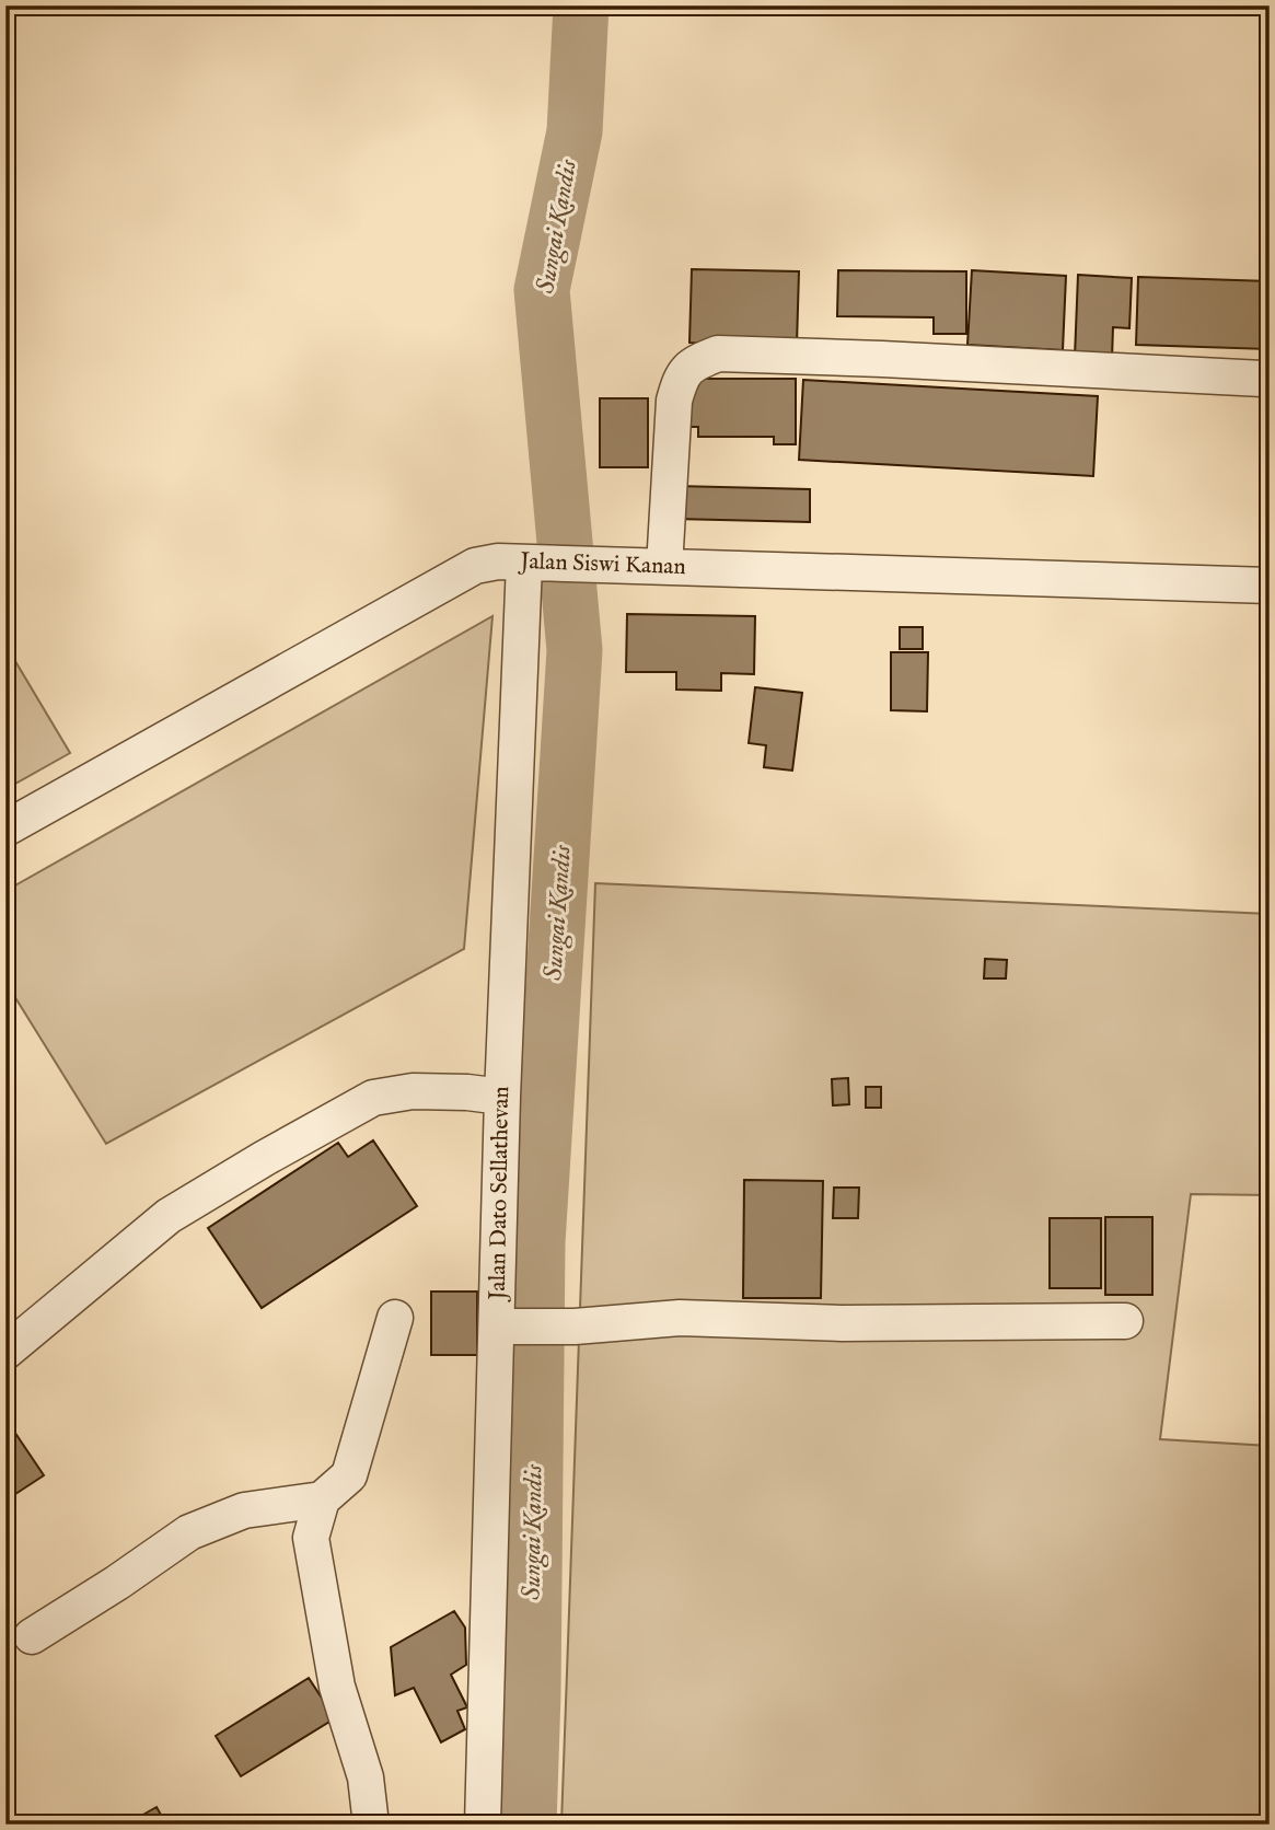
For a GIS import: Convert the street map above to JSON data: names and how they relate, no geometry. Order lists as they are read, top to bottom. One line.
{"streets":{"street":["Jalan Siswi Kanan","Jalan Dato Sellathevan"]},"crossings":[["Jalan Siswi Kanan","Jalan Dato Sellathevan"]],"water":["Sungai Kandis"]}
